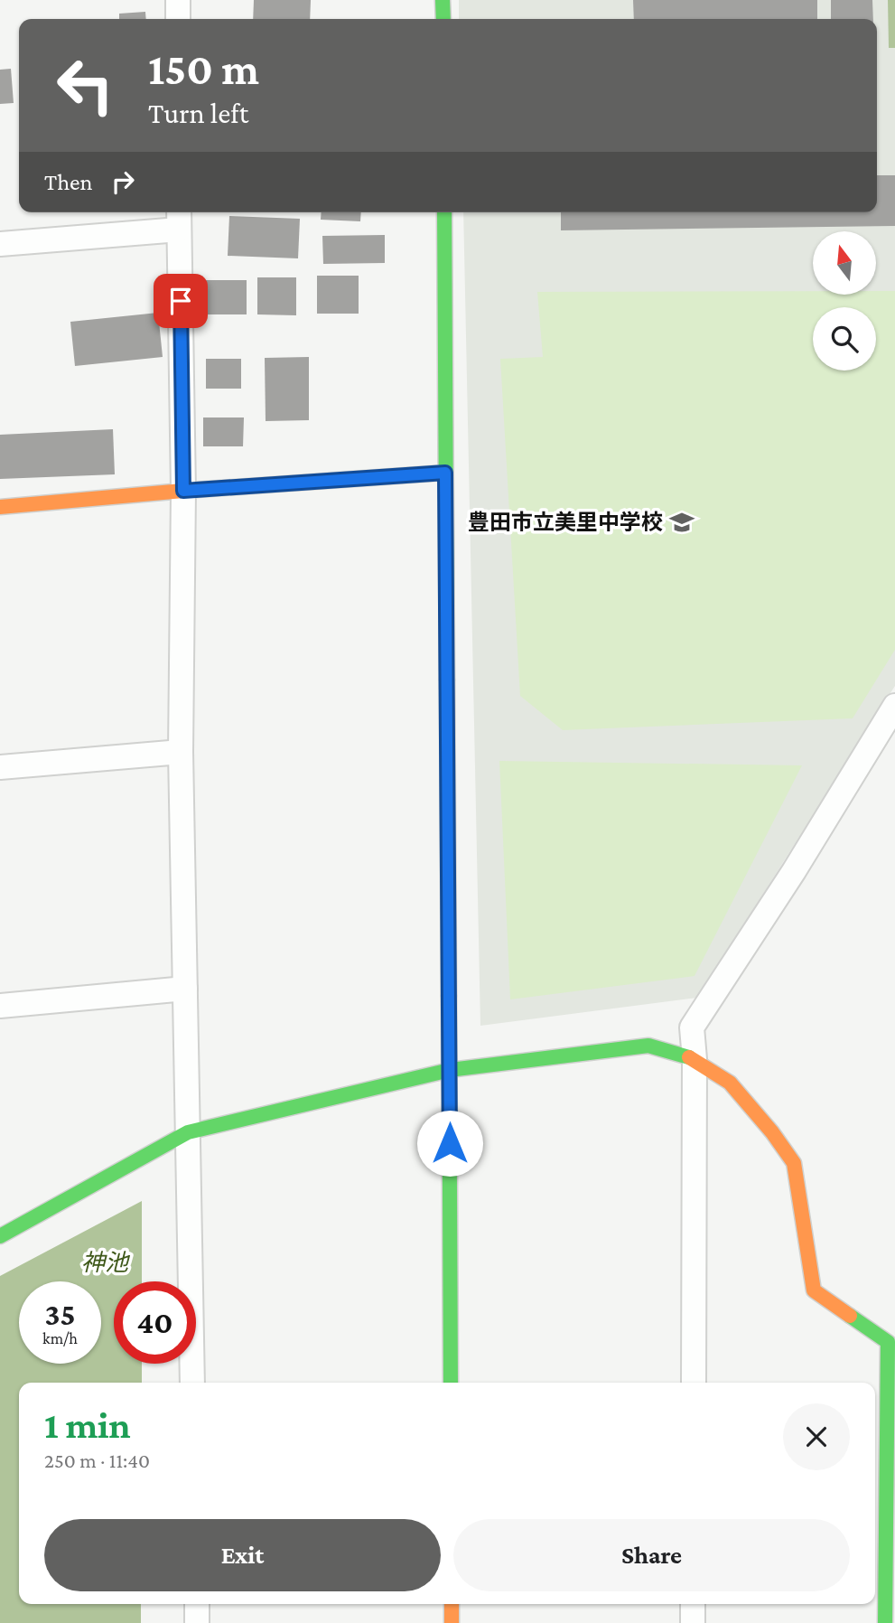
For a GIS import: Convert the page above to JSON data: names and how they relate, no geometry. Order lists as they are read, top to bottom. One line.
{"water":["神池"],"places":{"school or university":["豊田市立美里中学校"]},"north":"top","page":{"turn":["150 m","Turn left"],"then":"Then","speed":"35 km/h","limit":"40","heading":["1 min","250 m · 11:40"],"buttons":["Exit","Share"]}}
